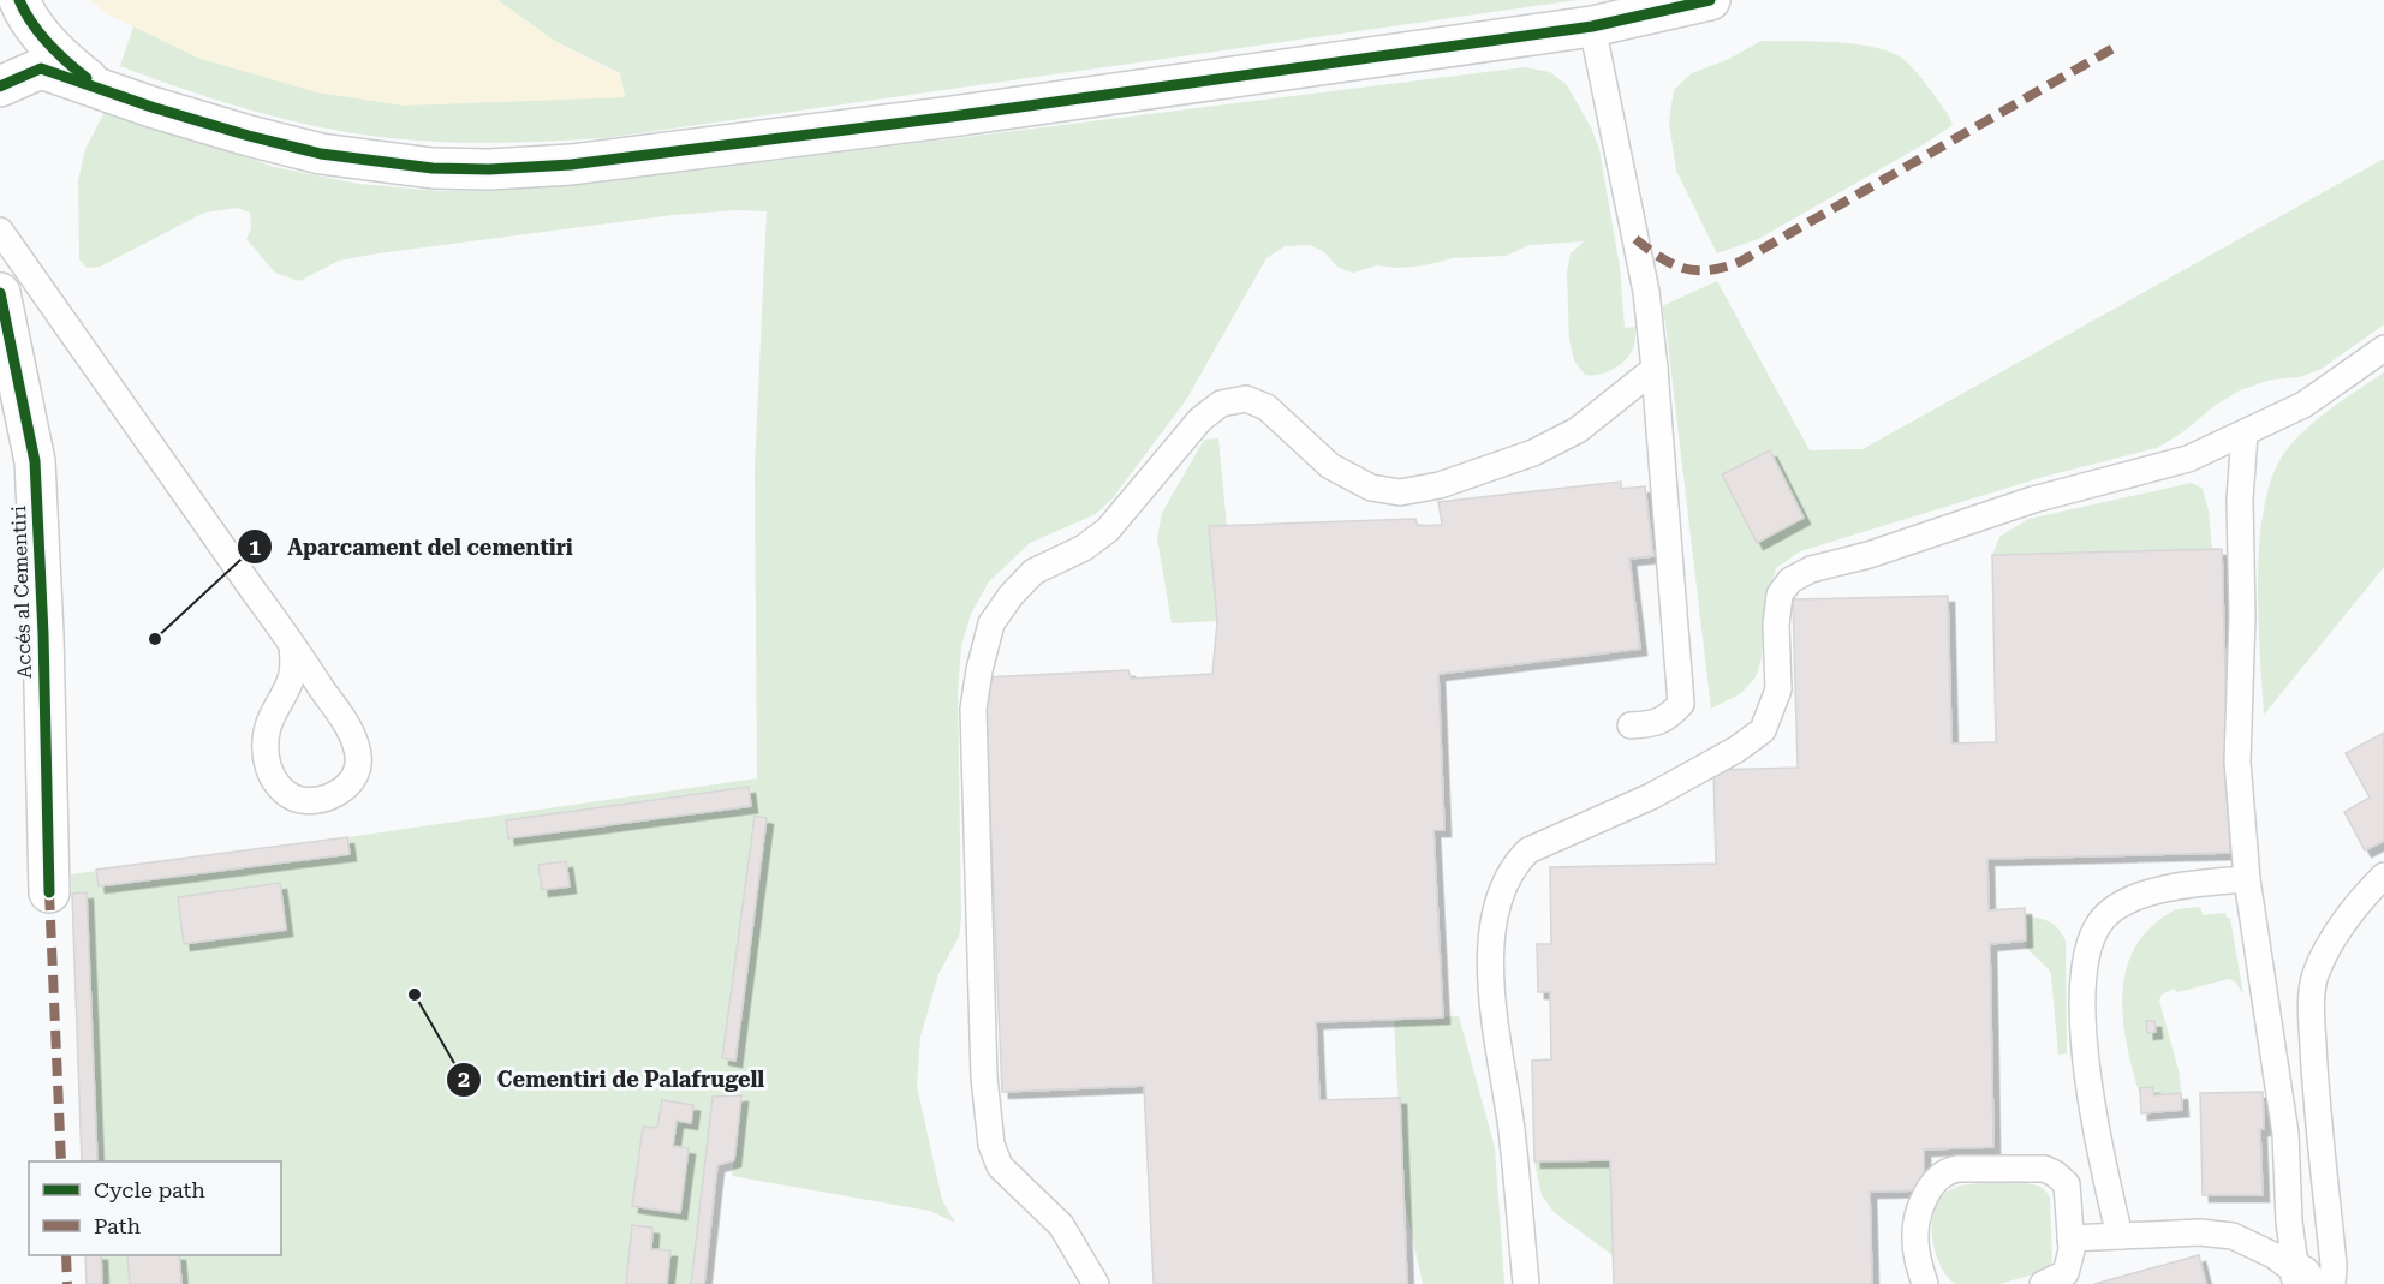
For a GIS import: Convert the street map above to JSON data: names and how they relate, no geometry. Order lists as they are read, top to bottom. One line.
{"streets":{"street":["Accés al Cementiri"]},"places":["Aparcament del cementiri","Cementiri de Palafrugell"],"legend":["Cycle path","Path"]}
